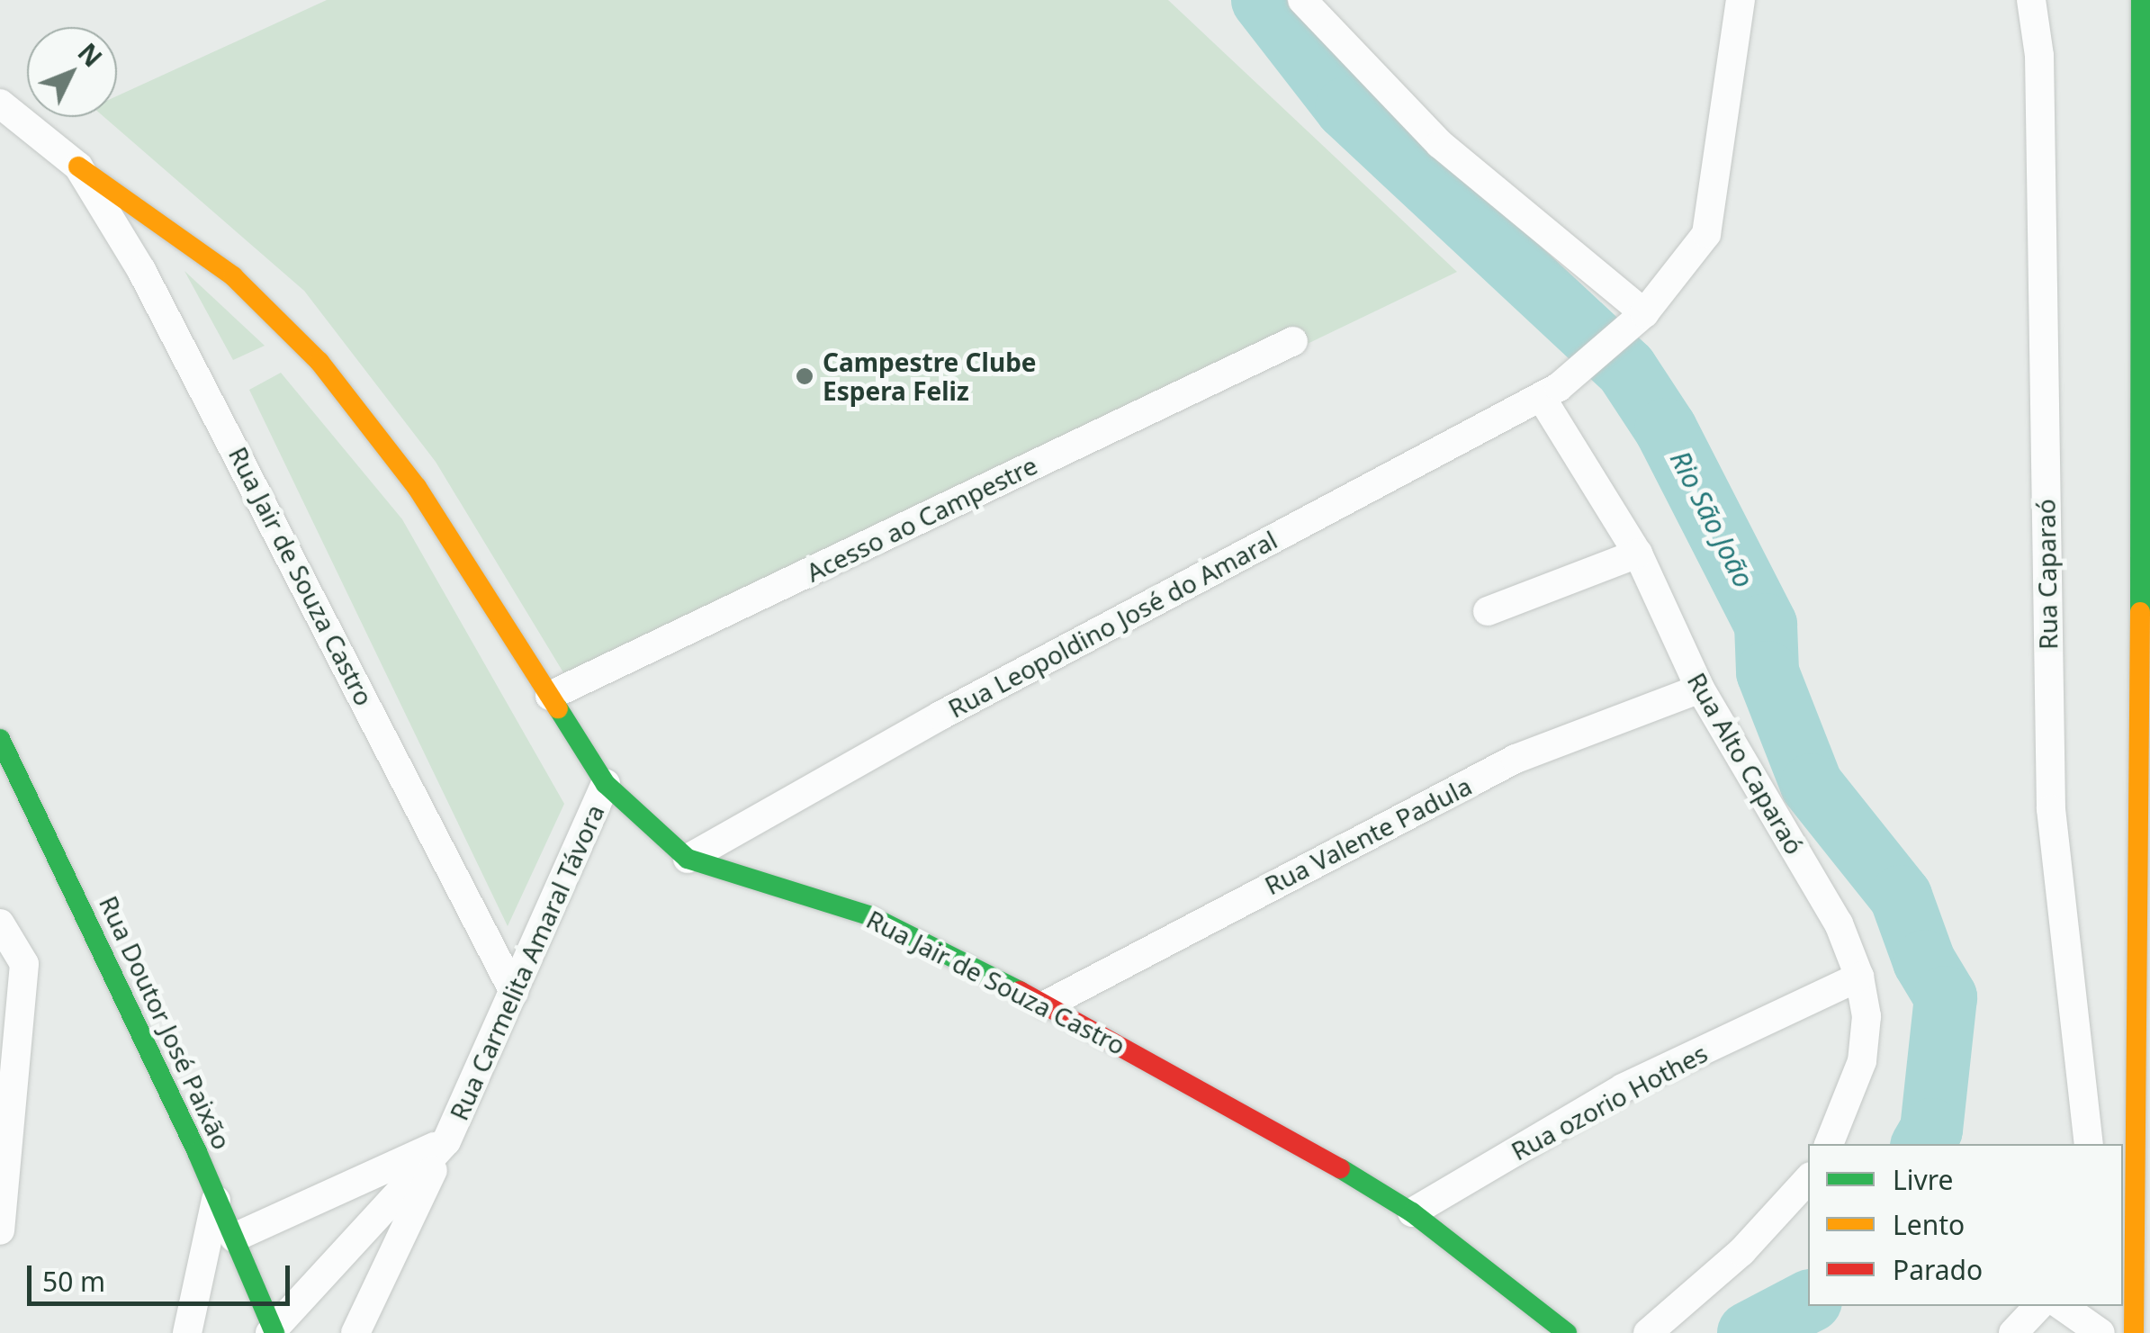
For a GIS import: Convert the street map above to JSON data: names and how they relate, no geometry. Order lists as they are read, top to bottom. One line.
{"streets":{"main road":["Rua Jair de Souza Castro","Rua Doutor José Paixão"],"street":["Acesso ao Campestre","Rua Caparaó","Rua Leopoldino José do Amaral","Rua Alto Caparaó","Rua Valente Padula","Rua Carmelita Amaral Távora","Rua ozorio Hothes"]},"crossings":[["Acesso ao Campestre","Rua Jair de Souza Castro"],["Rua Jair de Souza Castro","Rua Leopoldino José do Amaral"],["Rua Jair de Souza Castro","Rua Valente Padula"],["Rua Jair de Souza Castro","Rua Carmelita Amaral Távora"],["Rua Jair de Souza Castro","Rua ozorio Hothes"],["Rua Leopoldino José do Amaral","Rua Alto Caparaó"],["Rua Alto Caparaó","Rua Valente Padula"],["Rua Alto Caparaó","Rua ozorio Hothes"],["Rua Carmelita Amaral Távora","Rua Doutor José Paixão"]],"water":["Rio São João"],"places":["Campestre Clube Espera Feliz"],"legend":["Livre","Lento","Parado"],"scale_bar":"50 m","north":"top right"}
